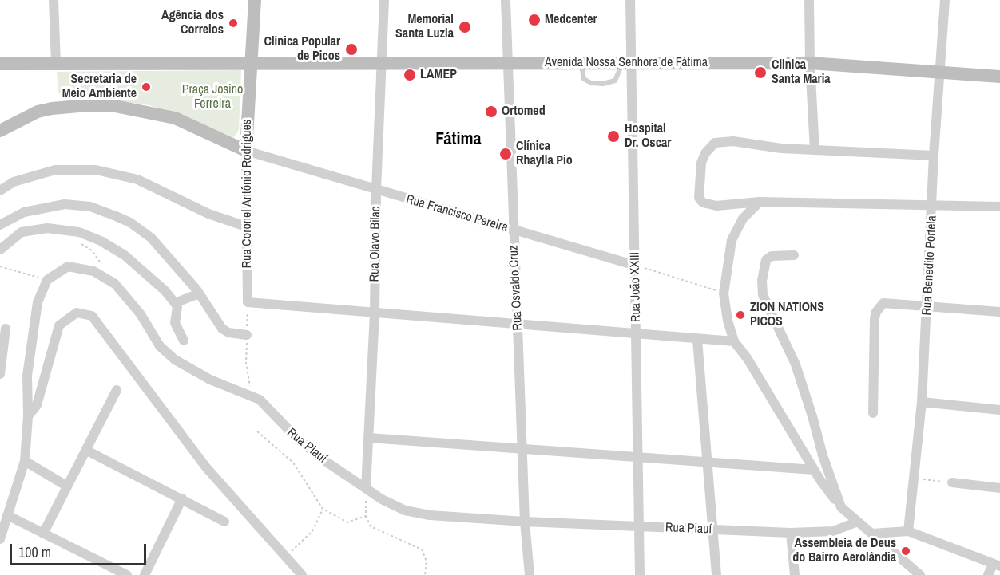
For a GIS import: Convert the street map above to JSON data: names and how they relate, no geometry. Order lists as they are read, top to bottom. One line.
{"streets":{"street":["Avenida Nossa Senhora de Fátima","Rua Coronel Antônio Rodrigues","Rua Francisco Pereira","Rua Olavo Bilac","Rua Benedito Portela","Rua João XXIII","Rua Osvaldo Cruz","Rua Piauí"]},"crossings":[["Avenida Nossa Senhora de Fátima","Rua Coronel Antônio Rodrigues"],["Avenida Nossa Senhora de Fátima","Rua Olavo Bilac"],["Avenida Nossa Senhora de Fátima","Rua Benedito Portela"],["Avenida Nossa Senhora de Fátima","Rua João XXIII"],["Avenida Nossa Senhora de Fátima","Rua Osvaldo Cruz"],["Rua Coronel Antônio Rodrigues","Rua Francisco Pereira"],["Rua Francisco Pereira","Rua Olavo Bilac"],["Rua Francisco Pereira","Rua João XXIII"],["Rua Francisco Pereira","Rua Osvaldo Cruz"],["Rua Olavo Bilac","Rua Piauí"],["Rua João XXIII","Rua Piauí"],["Rua Osvaldo Cruz","Rua Piauí"]],"districts":["Fátima"],"parks":["Praça Josino Ferreira"],"places":["Medcenter","Agência dos Correios","Memorial Santa Luzia","Clinica Popular de Picos","Clinica Santa Maria","LAMEP","Secretaria de Meio Ambiente","Ortomed","Hospital Dr. Oscar","Clínica Rhaylla Pio","ZION NATIONS PICOS","Assembleia de Deus do Bairro Aerolândia"],"scale_bar":"100 m"}
